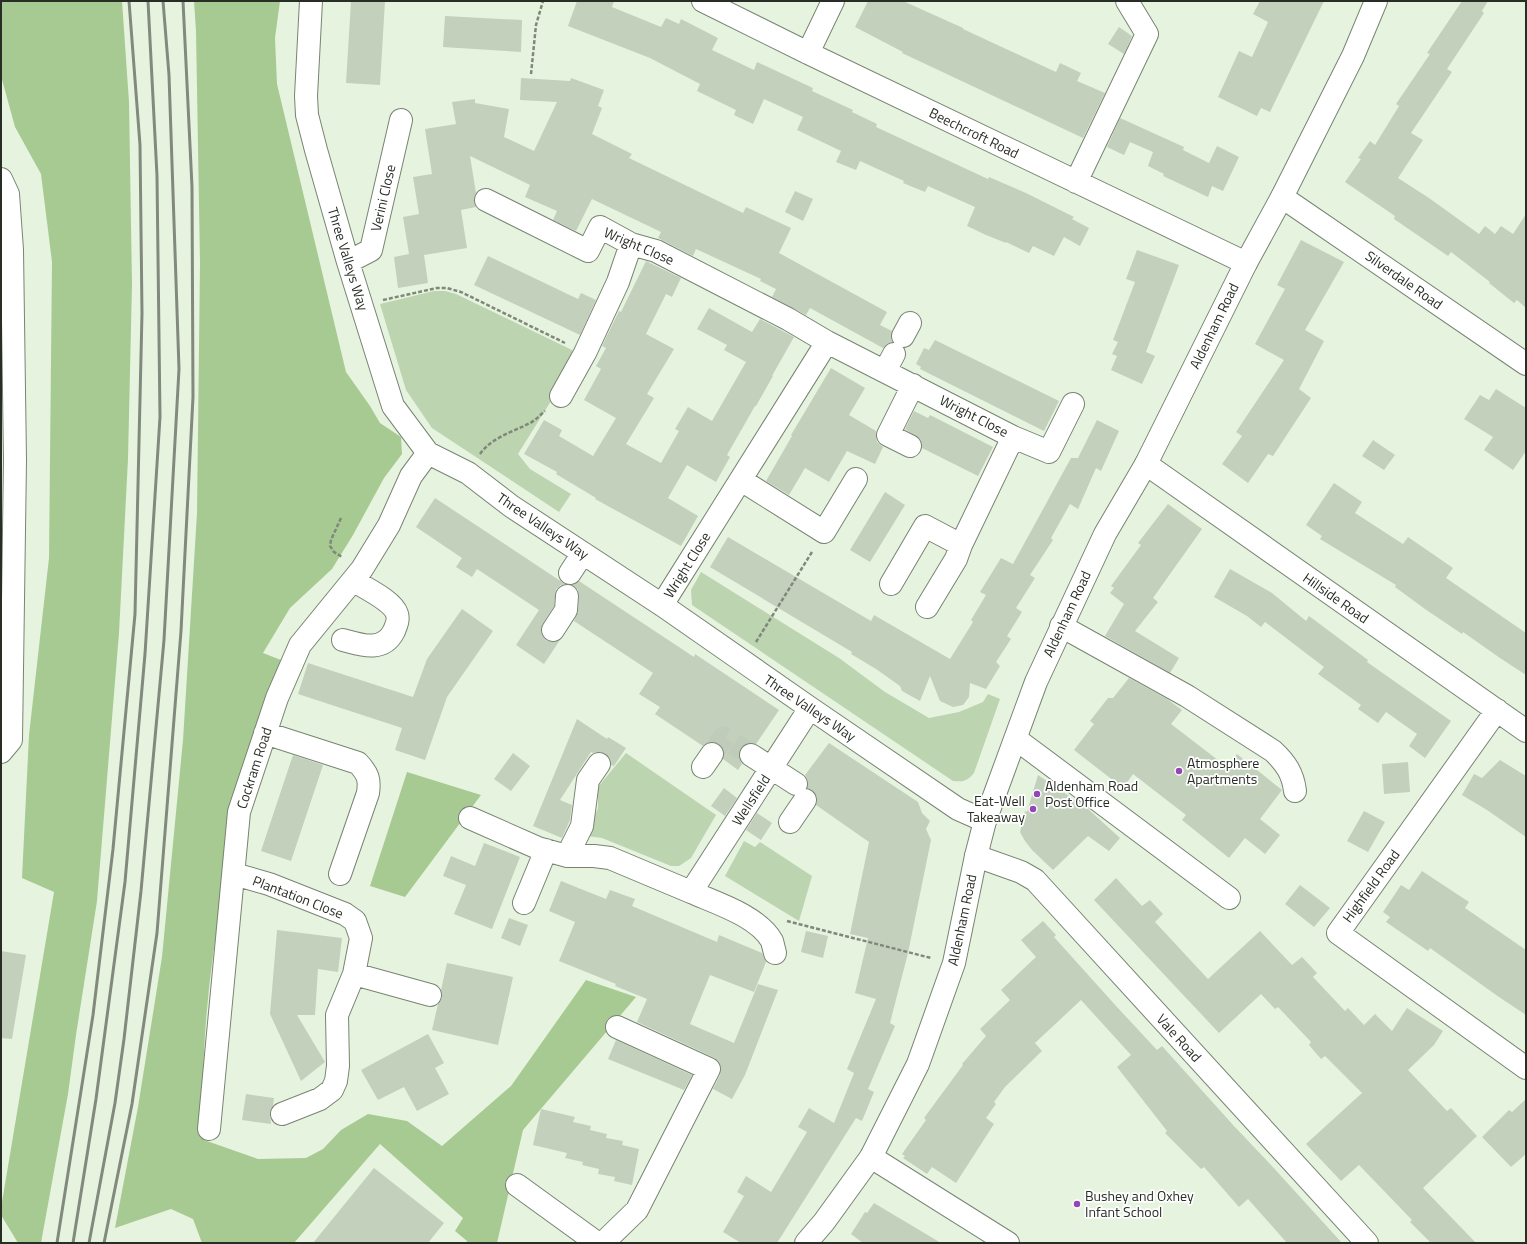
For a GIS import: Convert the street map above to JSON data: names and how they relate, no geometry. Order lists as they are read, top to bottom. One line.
{"streets":{"street":["Beechcroft Road","Verini Close","Wright Close","Three Valleys Way","Silverdale Road","Aldenham Road","Hillside Road","Cockram Road","Wellsfield","Highfield Road","Plantation Close","Vale Road"]},"crossings":[["Beechcroft Road","Aldenham Road"],["Verini Close","Three Valleys Way"],["Wright Close","Three Valleys Way"],["Three Valleys Way","Aldenham Road"],["Three Valleys Way","Cockram Road"],["Three Valleys Way","Wellsfield"],["Silverdale Road","Aldenham Road"],["Aldenham Road","Hillside Road"],["Aldenham Road","Vale Road"],["Hillside Road","Highfield Road"],["Cockram Road","Plantation Close"]],"places":["Atmosphere Apartments","Aldenham Road Post Office","Eat-Well Takeaway","Bushey and Oxhey Infant School"]}
